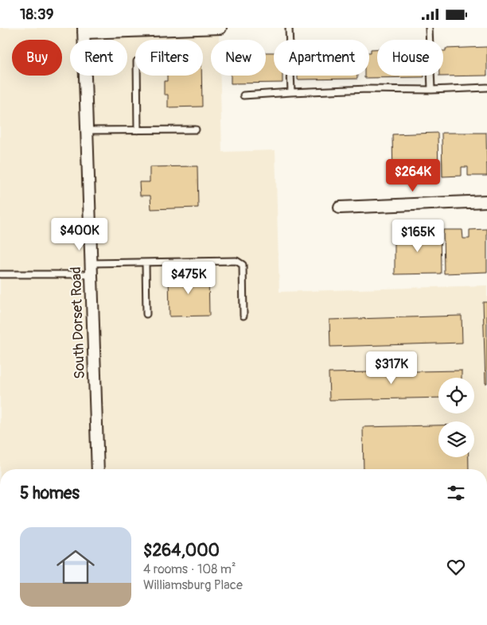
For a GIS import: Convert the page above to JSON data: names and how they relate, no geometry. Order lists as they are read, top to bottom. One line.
{"streets":{"street":["South Dorset Road"]},"page":{"status":"18:39","chip":["Buy","Rent","Filters","New","Apartment","House"],"price":["$264K","$400K","$165K","$475K","$317K"],"heading":"5 homes","list":[{"name":"$264,000","note":"4 rooms · 108 m² · Williamsburg Place"}]}}
